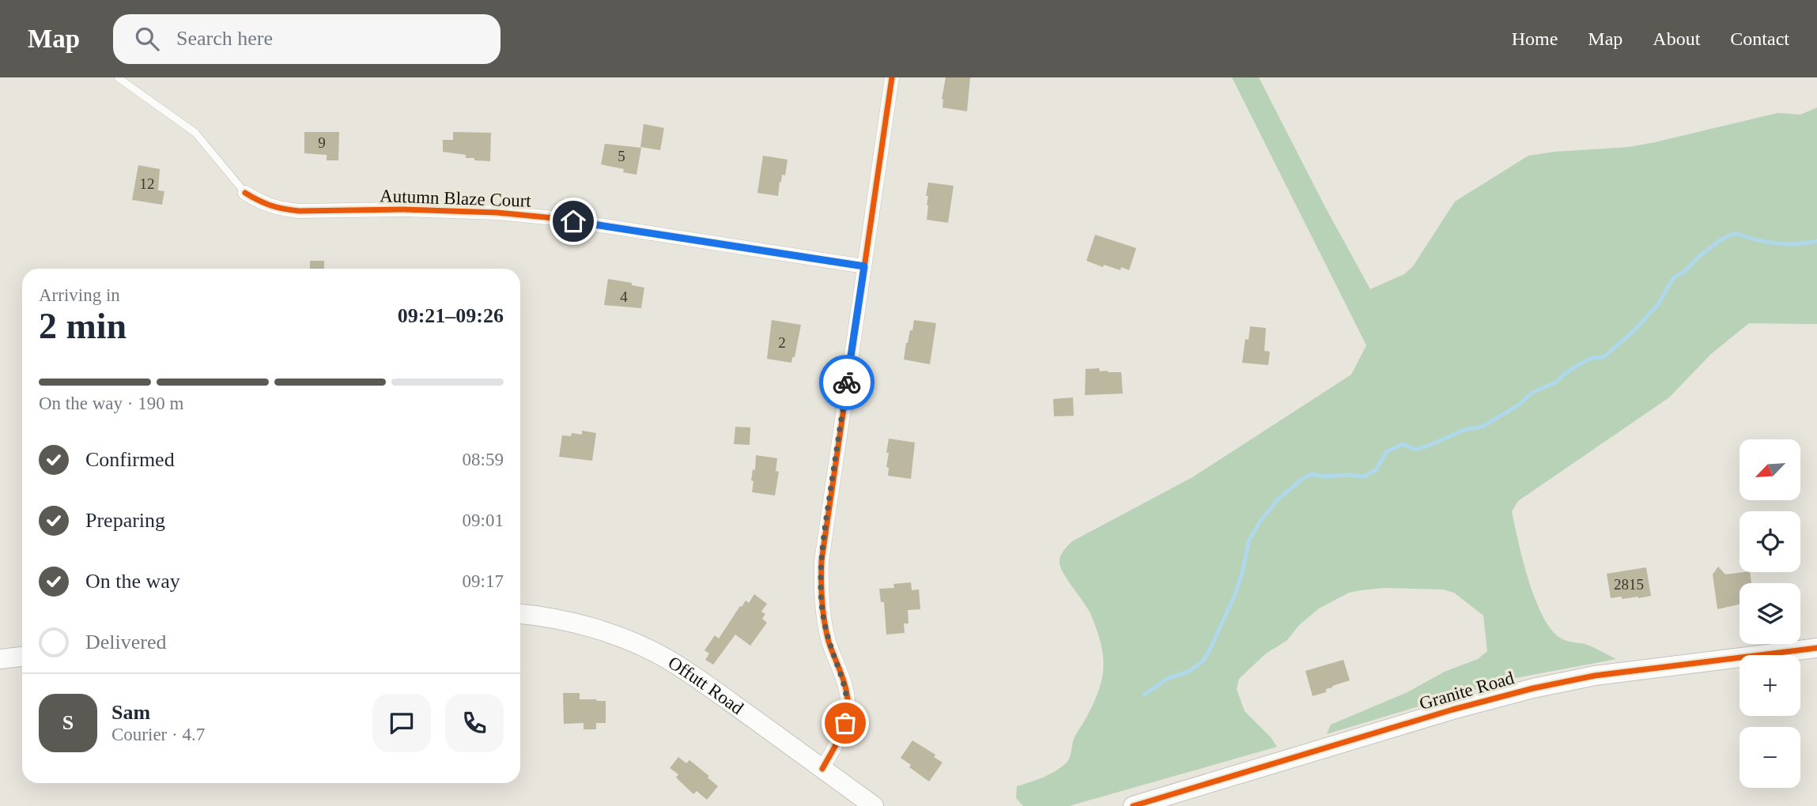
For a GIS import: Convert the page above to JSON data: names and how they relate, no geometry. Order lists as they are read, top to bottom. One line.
{"streets":{"street":["Autumn Blaze Court","Offutt Road","Granite Road"]},"house_numbers":["9","5","12","4","2","2815"],"north":"bottom left","page":{"header":"Map","search":"Search here","nav":["Home","Map","About","Contact"],"heading":["2 min","Arriving in","09:21–09:26"],"panel":["Sam","Courier · 4.7"],"bar":"On the way · 190 m","list":[["Confirmed","08:59"],["Preparing","09:01"],["On the way","09:17"],"Delivered"],"map_buttons":["+","−"],"round":"S"}}
